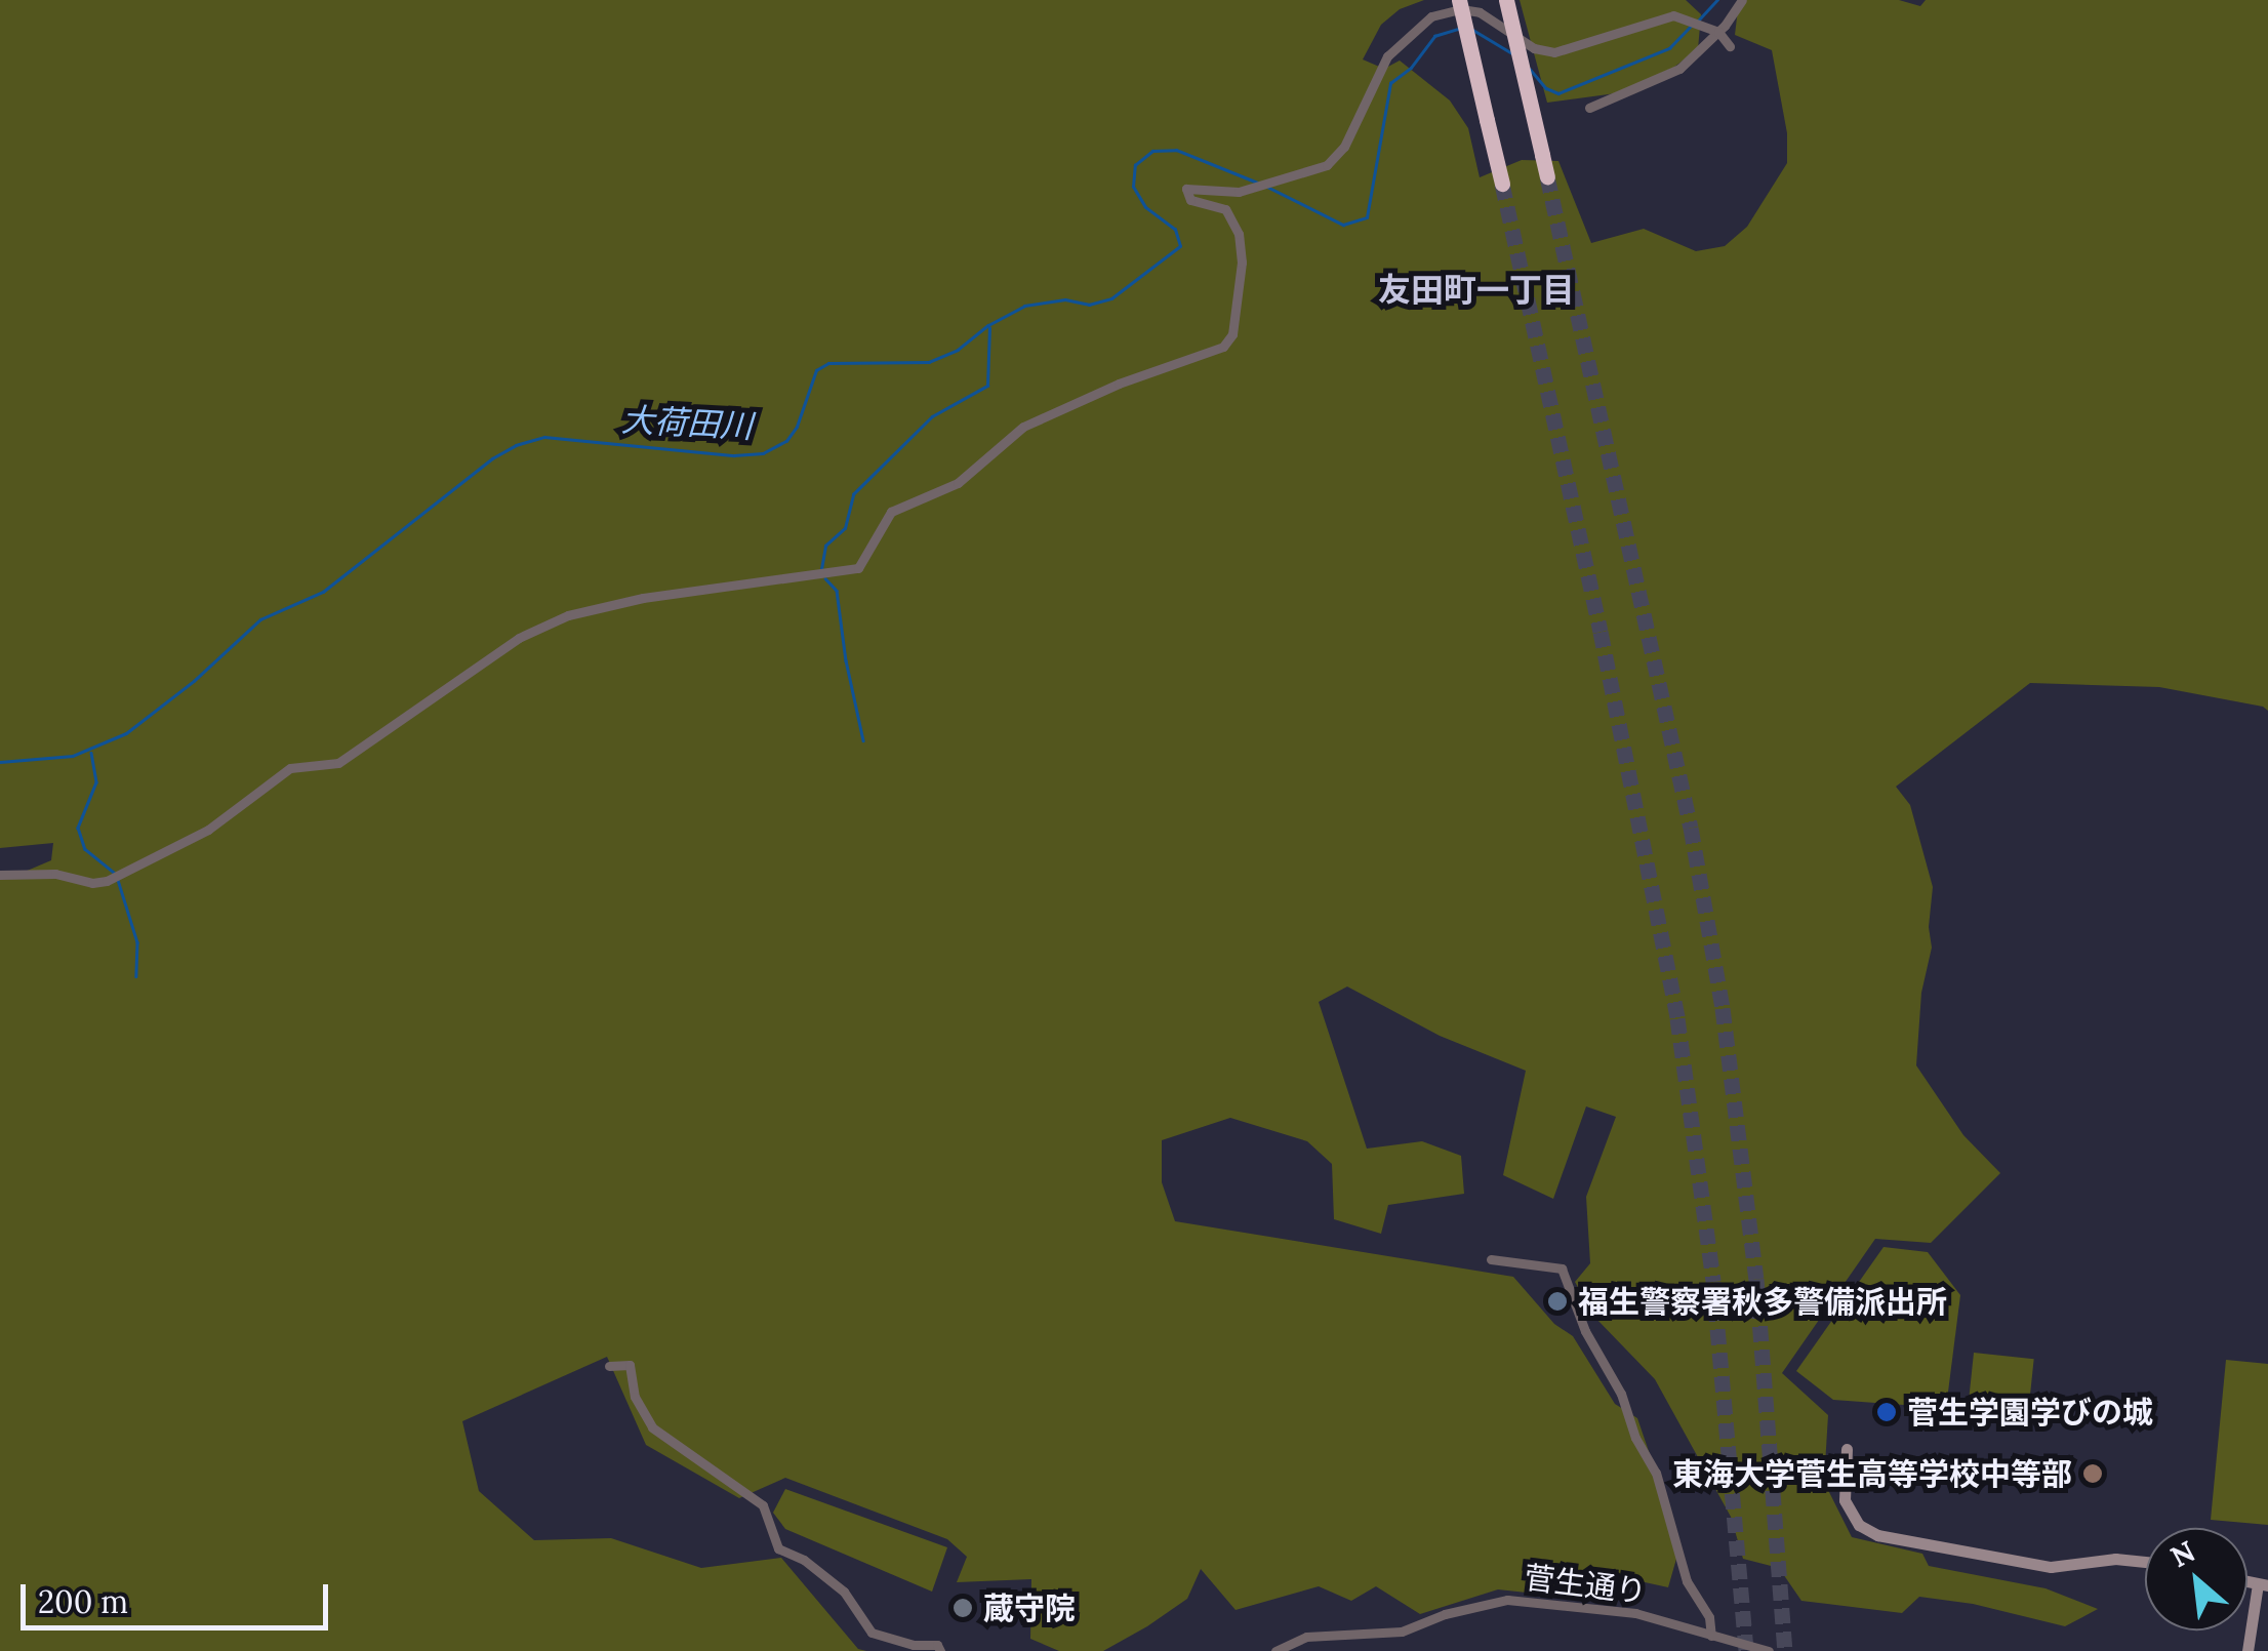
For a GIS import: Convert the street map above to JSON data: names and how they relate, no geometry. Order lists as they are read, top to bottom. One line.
{"streets":{"street":["菅生通り"]},"districts":["友田町一丁目"],"water":["大荷田川"],"places":["福生警察署秋多警備派出所","菅生学園学びの城","東海大学菅生高等学校中等部","蔵守院"],"scale_bar":"200 m","north":"top left"}
